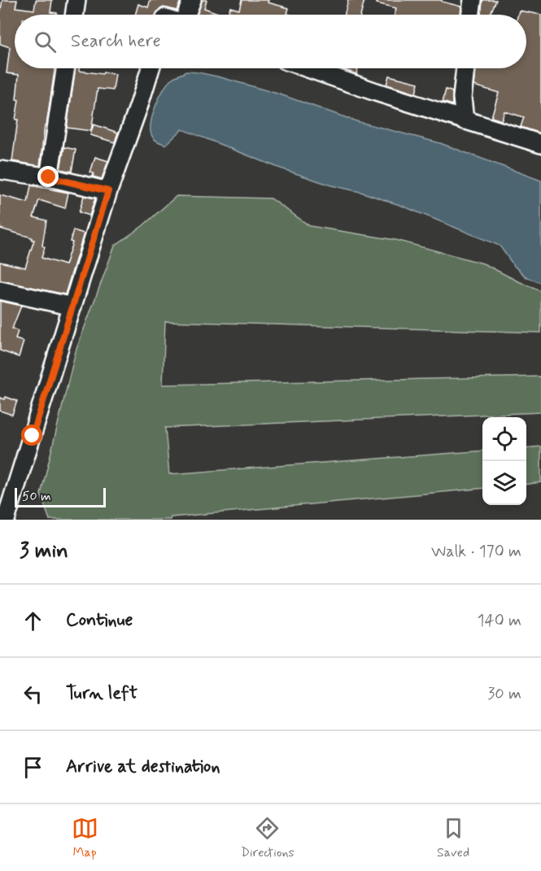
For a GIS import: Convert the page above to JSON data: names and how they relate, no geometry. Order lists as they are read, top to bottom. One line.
{"scale_bar":"50 m","page":{"search":"Search here","scale":"50 m","heading":["3 min","Walk · 170 m"],"list":[["Continue","140 m"],["Turn left","30 m"],"Arrive at destination"],"nav":["Map","Directions","Saved"]}}
